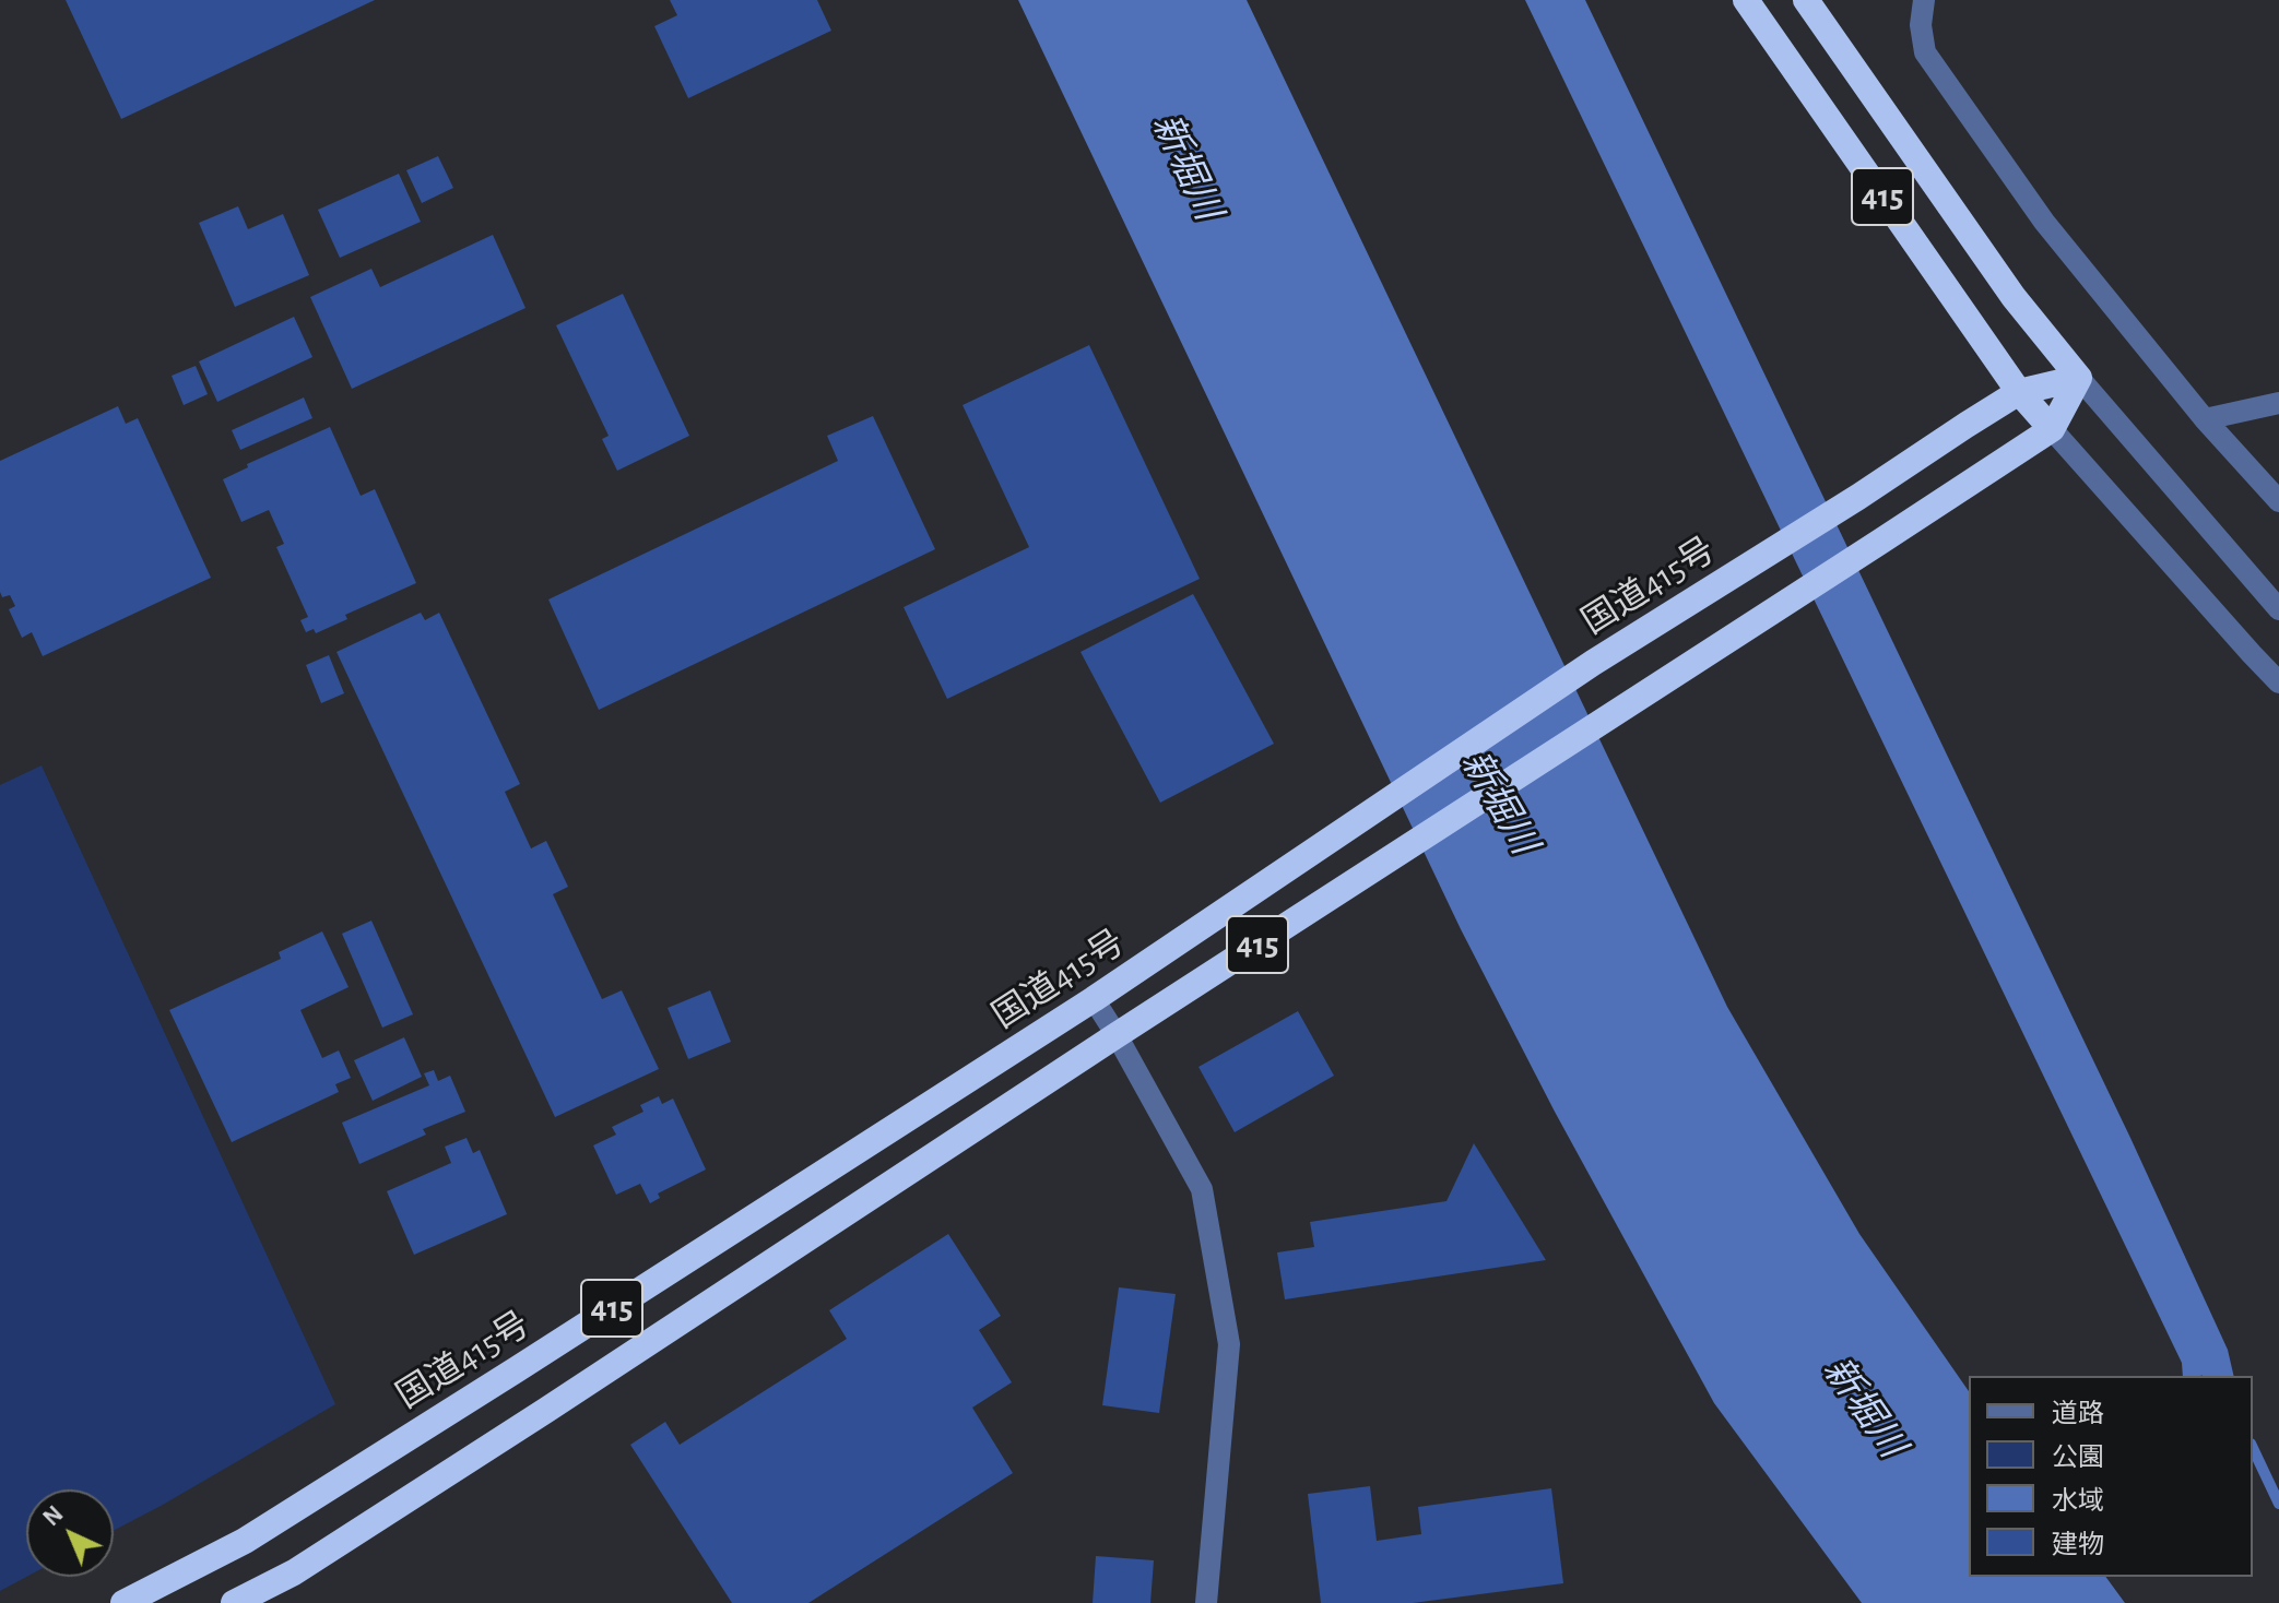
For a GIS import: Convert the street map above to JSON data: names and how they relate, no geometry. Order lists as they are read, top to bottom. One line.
{"streets":{"highway":["415","国道415号"]},"crossings":[["415","国道415号"]],"water":["新堀川"],"legend":["道路","公園","水域","建物"],"north":"top left"}
